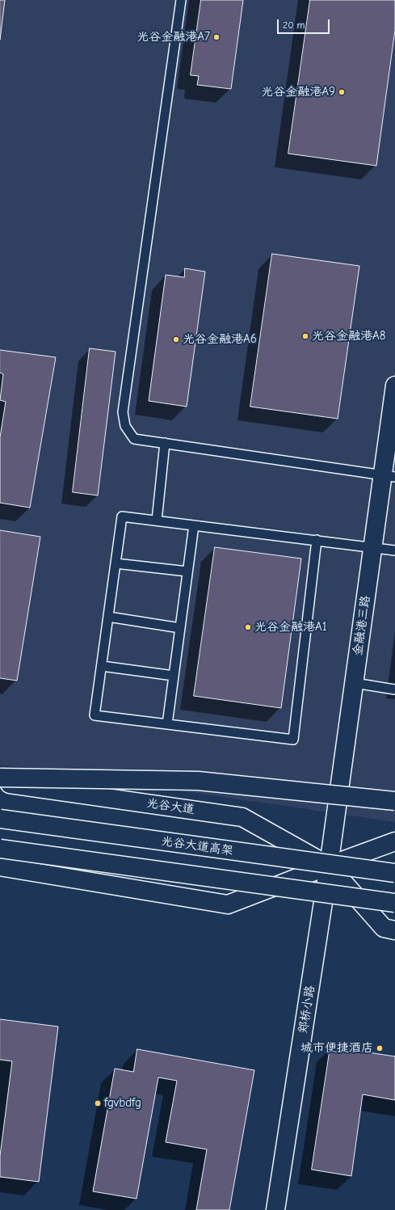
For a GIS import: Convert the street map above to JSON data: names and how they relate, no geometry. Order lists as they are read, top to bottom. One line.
{"streets":{"main road":["金融港三路","光谷大道","光谷大道高架","郑桥小路"]},"crossings":[["金融港三路","光谷大道"],["金融港三路","郑桥小路"],["光谷大道","郑桥小路"]],"places":["光谷金融港A7","光谷金融港A9","光谷金融港A8","光谷金融港A6","光谷金融港A1","城市便捷酒店","fgvbdfg"],"scale_bar":"20 m"}
